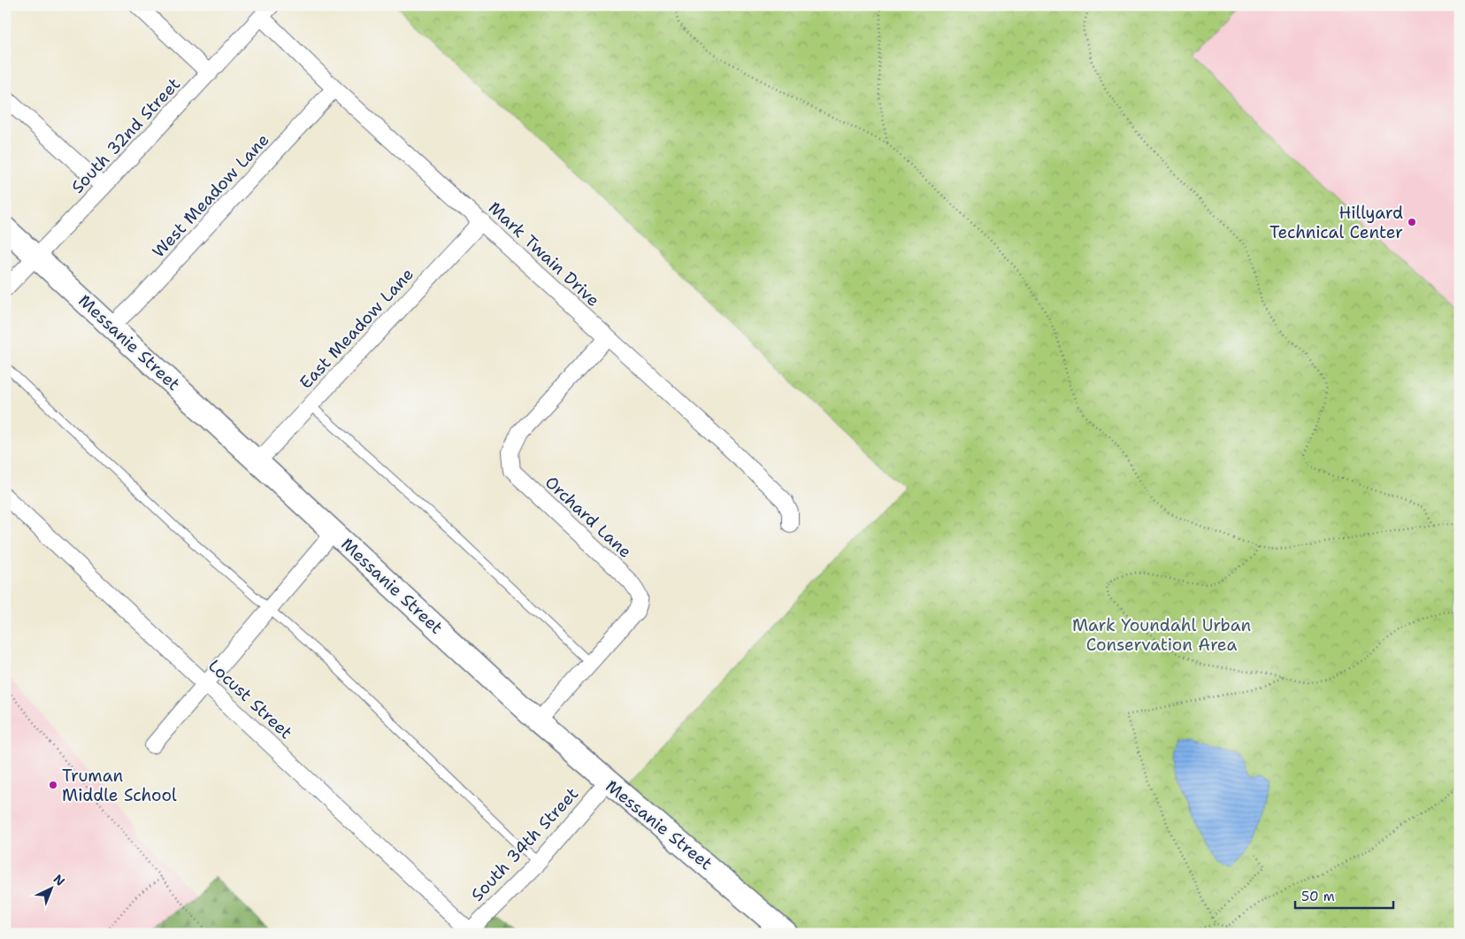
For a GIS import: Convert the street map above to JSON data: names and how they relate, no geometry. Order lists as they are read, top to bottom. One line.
{"streets":{"street":["South 32nd Street","West Meadow Lane","Mark Twain Drive","East Meadow Lane","Messanie Street","Orchard Lane","Locust Street","South 34th Street"]},"crossings":[["South 32nd Street","Mark Twain Drive"],["South 32nd Street","Messanie Street"],["West Meadow Lane","Mark Twain Drive"],["West Meadow Lane","Messanie Street"],["Mark Twain Drive","East Meadow Lane"],["Mark Twain Drive","Orchard Lane"],["East Meadow Lane","Messanie Street"],["Messanie Street","Orchard Lane"],["Messanie Street","South 34th Street"],["Locust Street","South 34th Street"]],"parks":["Mark Youndahl Urban Conservation Area"],"places":["Hillyard Technical Center","Truman Middle School"],"scale_bar":"50 m","north":"top right"}
